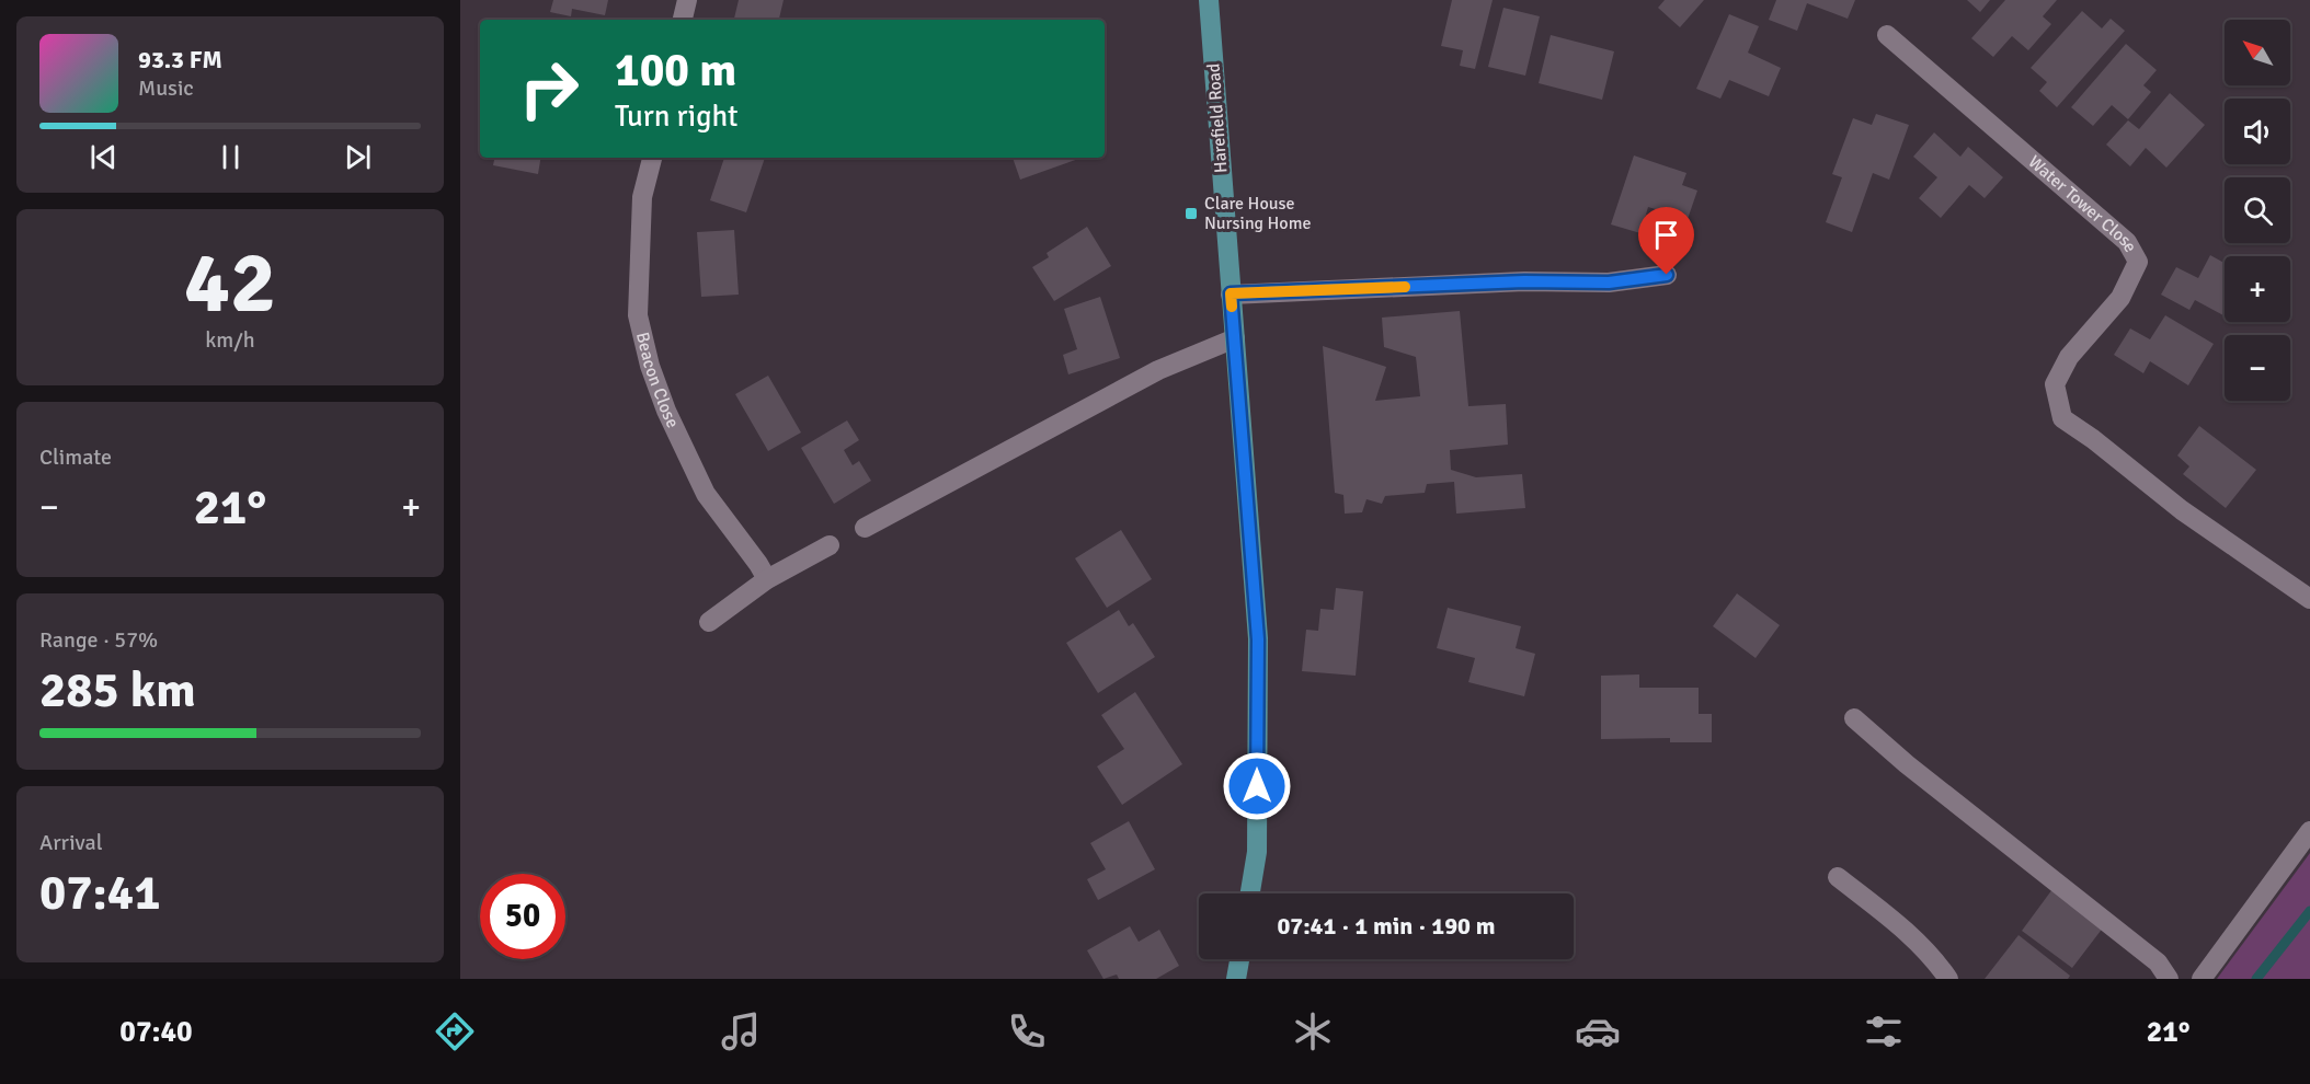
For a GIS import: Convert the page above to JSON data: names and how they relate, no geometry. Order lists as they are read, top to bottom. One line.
{"streets":{"main road":["Harefield Road"],"street":["Water Tower Close","Beacon Close"]},"places":{"transit":["Clare House Nursing Home"]},"north":"top left","page":{"map_buttons":["+","−"],"turn":["100 m","Turn right"],"song":["93.3 FM","Music"],"tile":[["42","km/h"],"Climate",["Range · 57%","285 km"],["Arrival","07:41"]],"heat":["−","21°","+"],"limit":"50","trip":"07:41 · 1 min · 190 m","tabs":["07:40","21°"]}}
